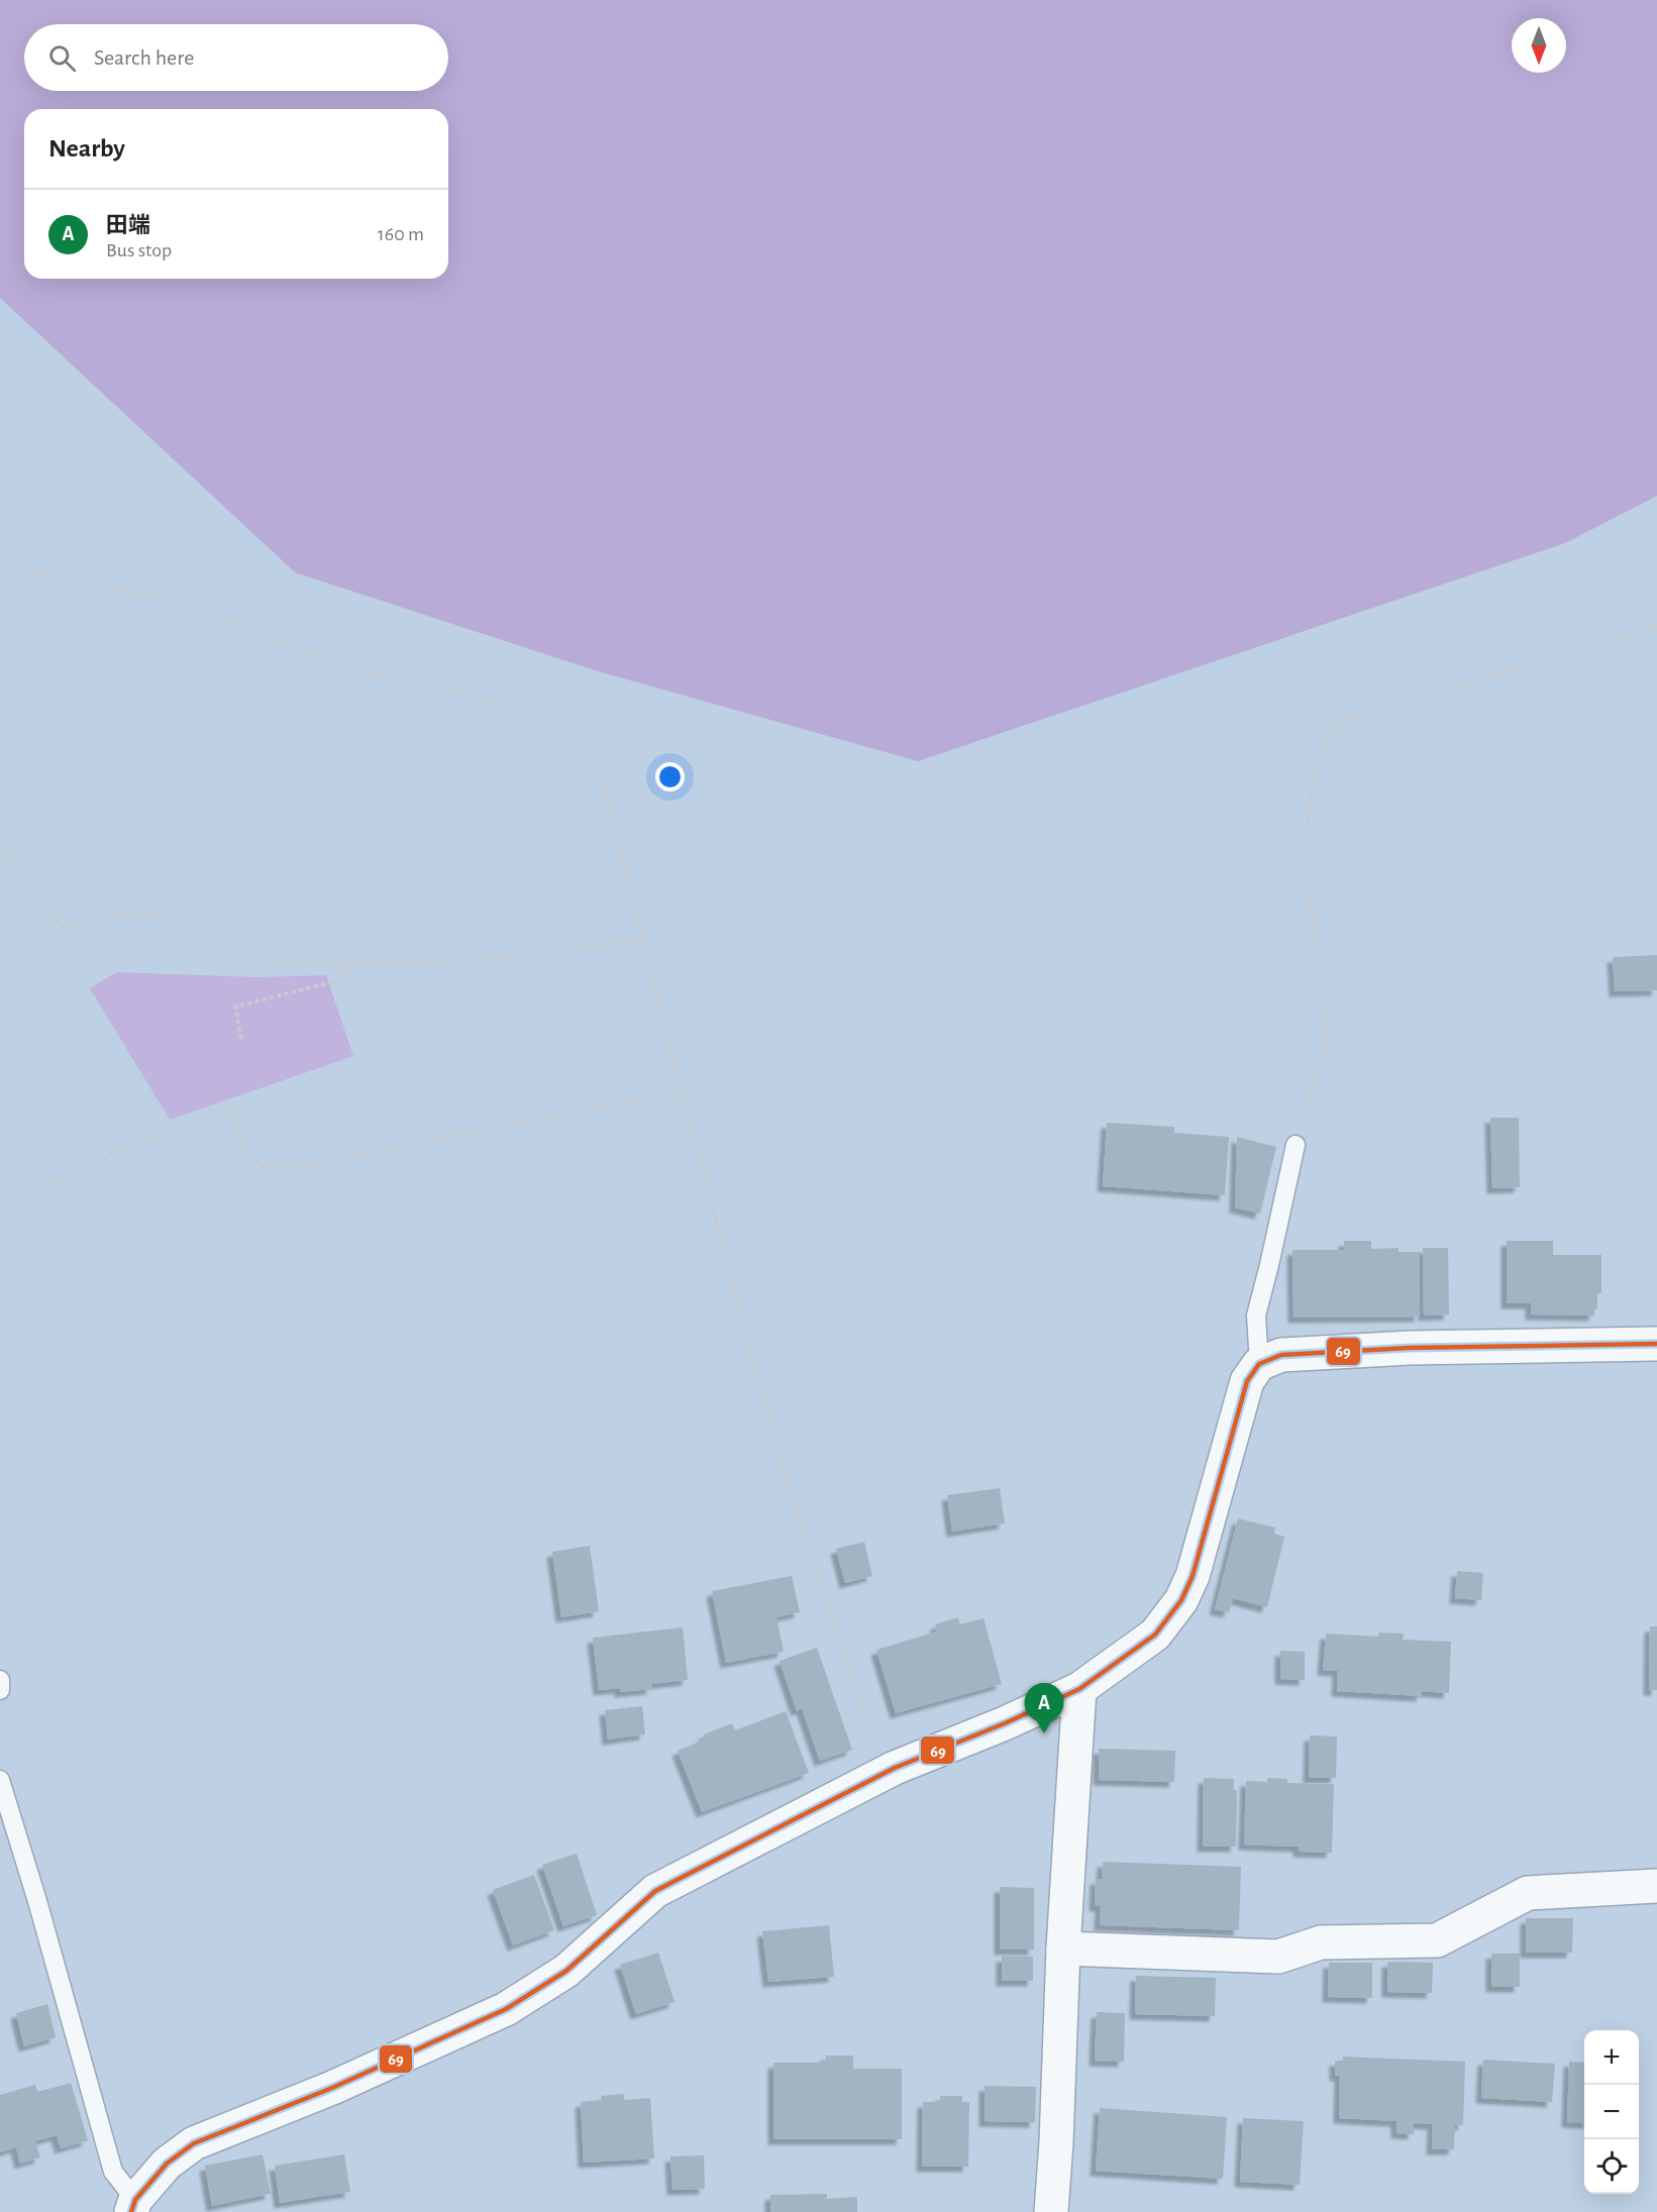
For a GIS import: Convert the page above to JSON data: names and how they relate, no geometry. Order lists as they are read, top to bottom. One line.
{"lines":["transit line 69"],"north":"bottom","page":{"search":"Search here","heading":"Nearby","list":[{"mark":"A","name":"田端","note":"Bus stop","value":"160 m"}],"pins":"A","map_buttons":["+","−"]}}
